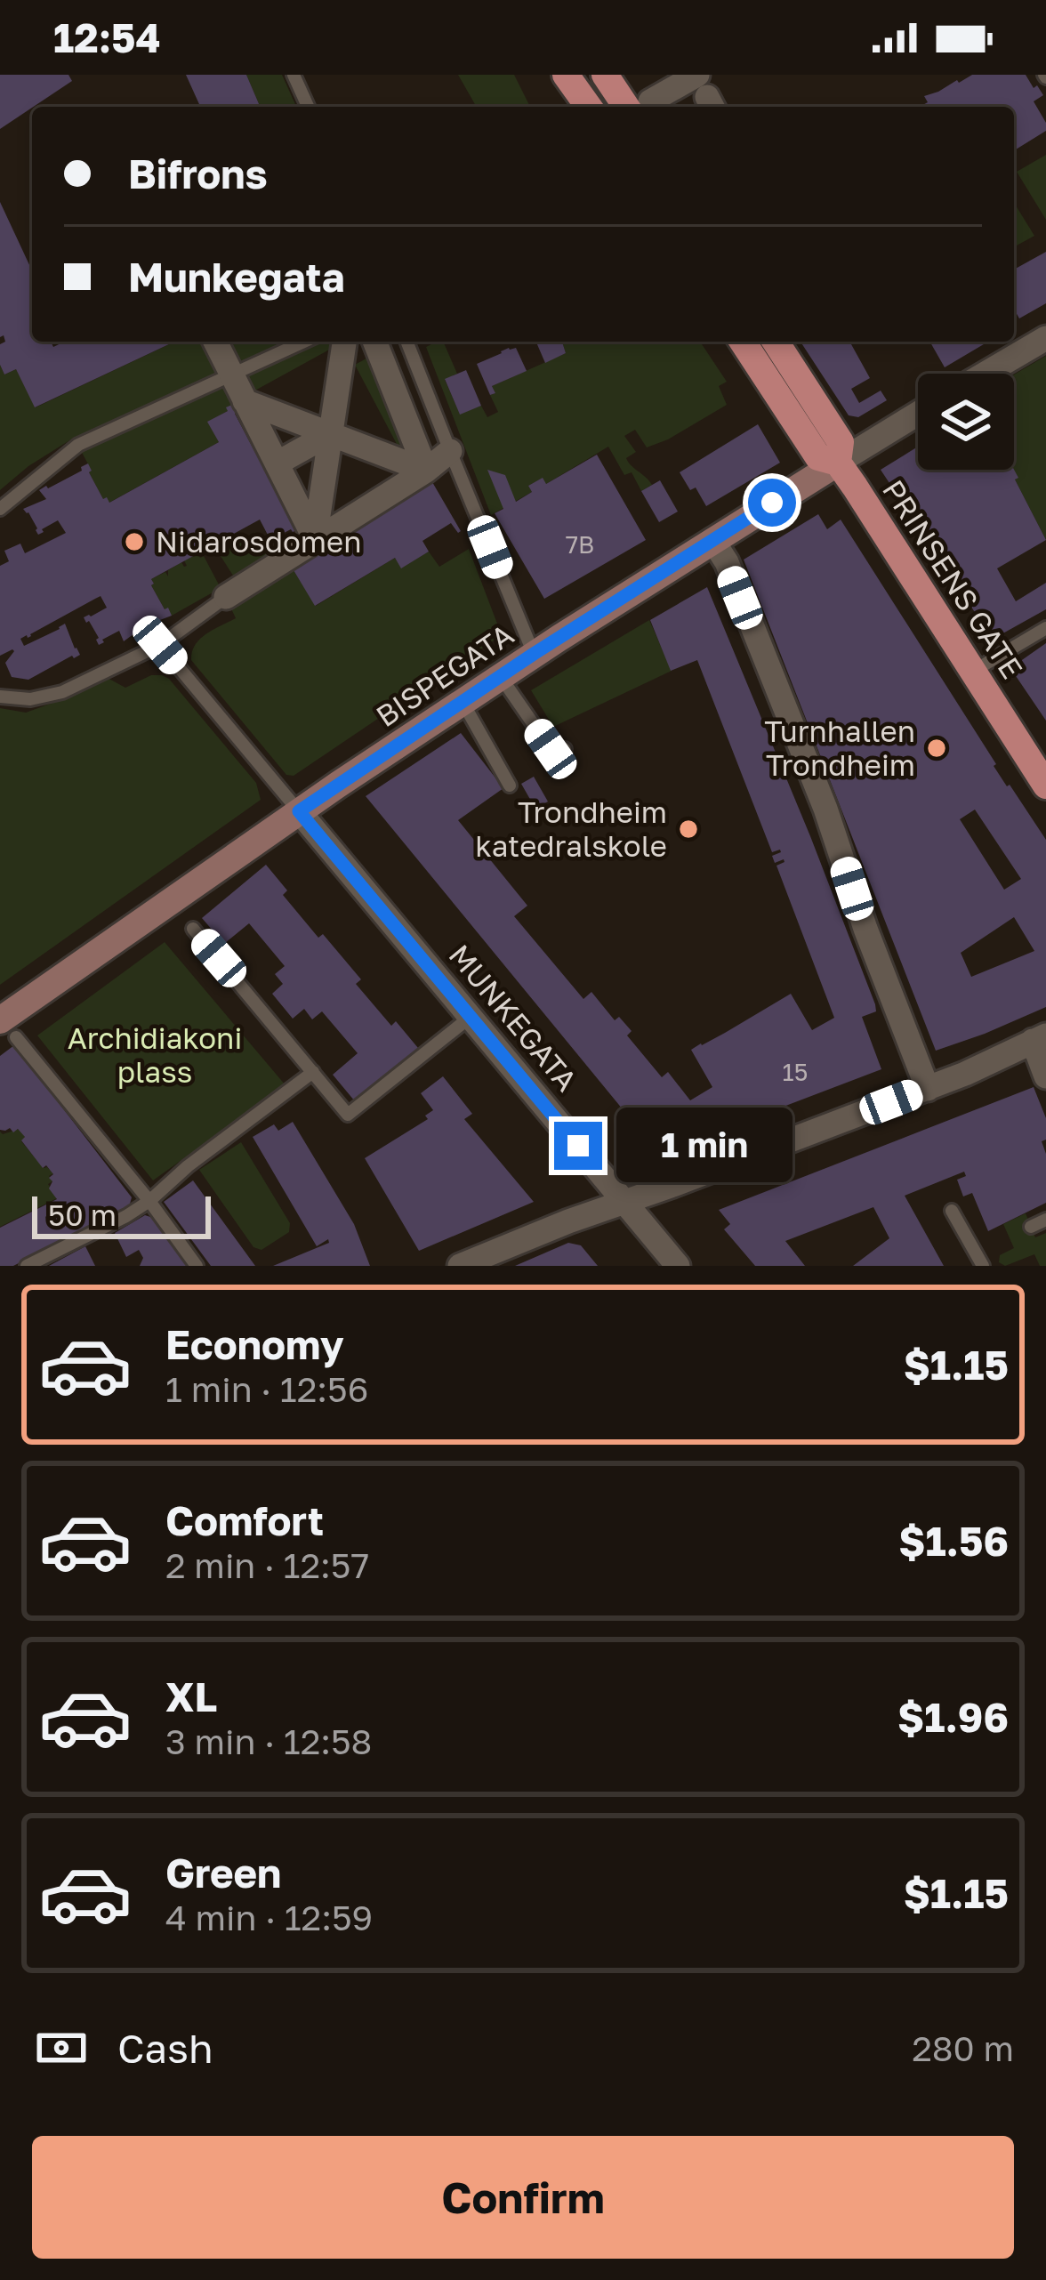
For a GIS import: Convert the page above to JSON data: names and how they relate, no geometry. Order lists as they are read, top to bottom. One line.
{"streets":{"main road":["PRINSENS GATE"],"street":["BISPEGATA","MUNKEGATA"]},"crossings":[["PRINSENS GATE","BISPEGATA"],["BISPEGATA","MUNKEGATA"]],"parks":["Archidiakoni plass"],"places":["Nidarosdomen","Turnhallen Trondheim","Trondheim katedralskole"],"house_numbers":["7B","15"],"scale_bar":"50 m","page":{"status":"12:54","banner":["Bifrons","Munkegata"],"bubble":"1 min","scale":"50 m","list":[{"name":"Economy","note":"1 min · 12:56","value":"$1.15"},{"name":"Comfort","note":"2 min · 12:57","value":"$1.56"},{"name":"XL","note":"3 min · 12:58","value":"$1.96"},{"name":"Green","note":"4 min · 12:59","value":"$1.15"}],"pay":["Cash","280 m"],"buttons":"Confirm"}}
